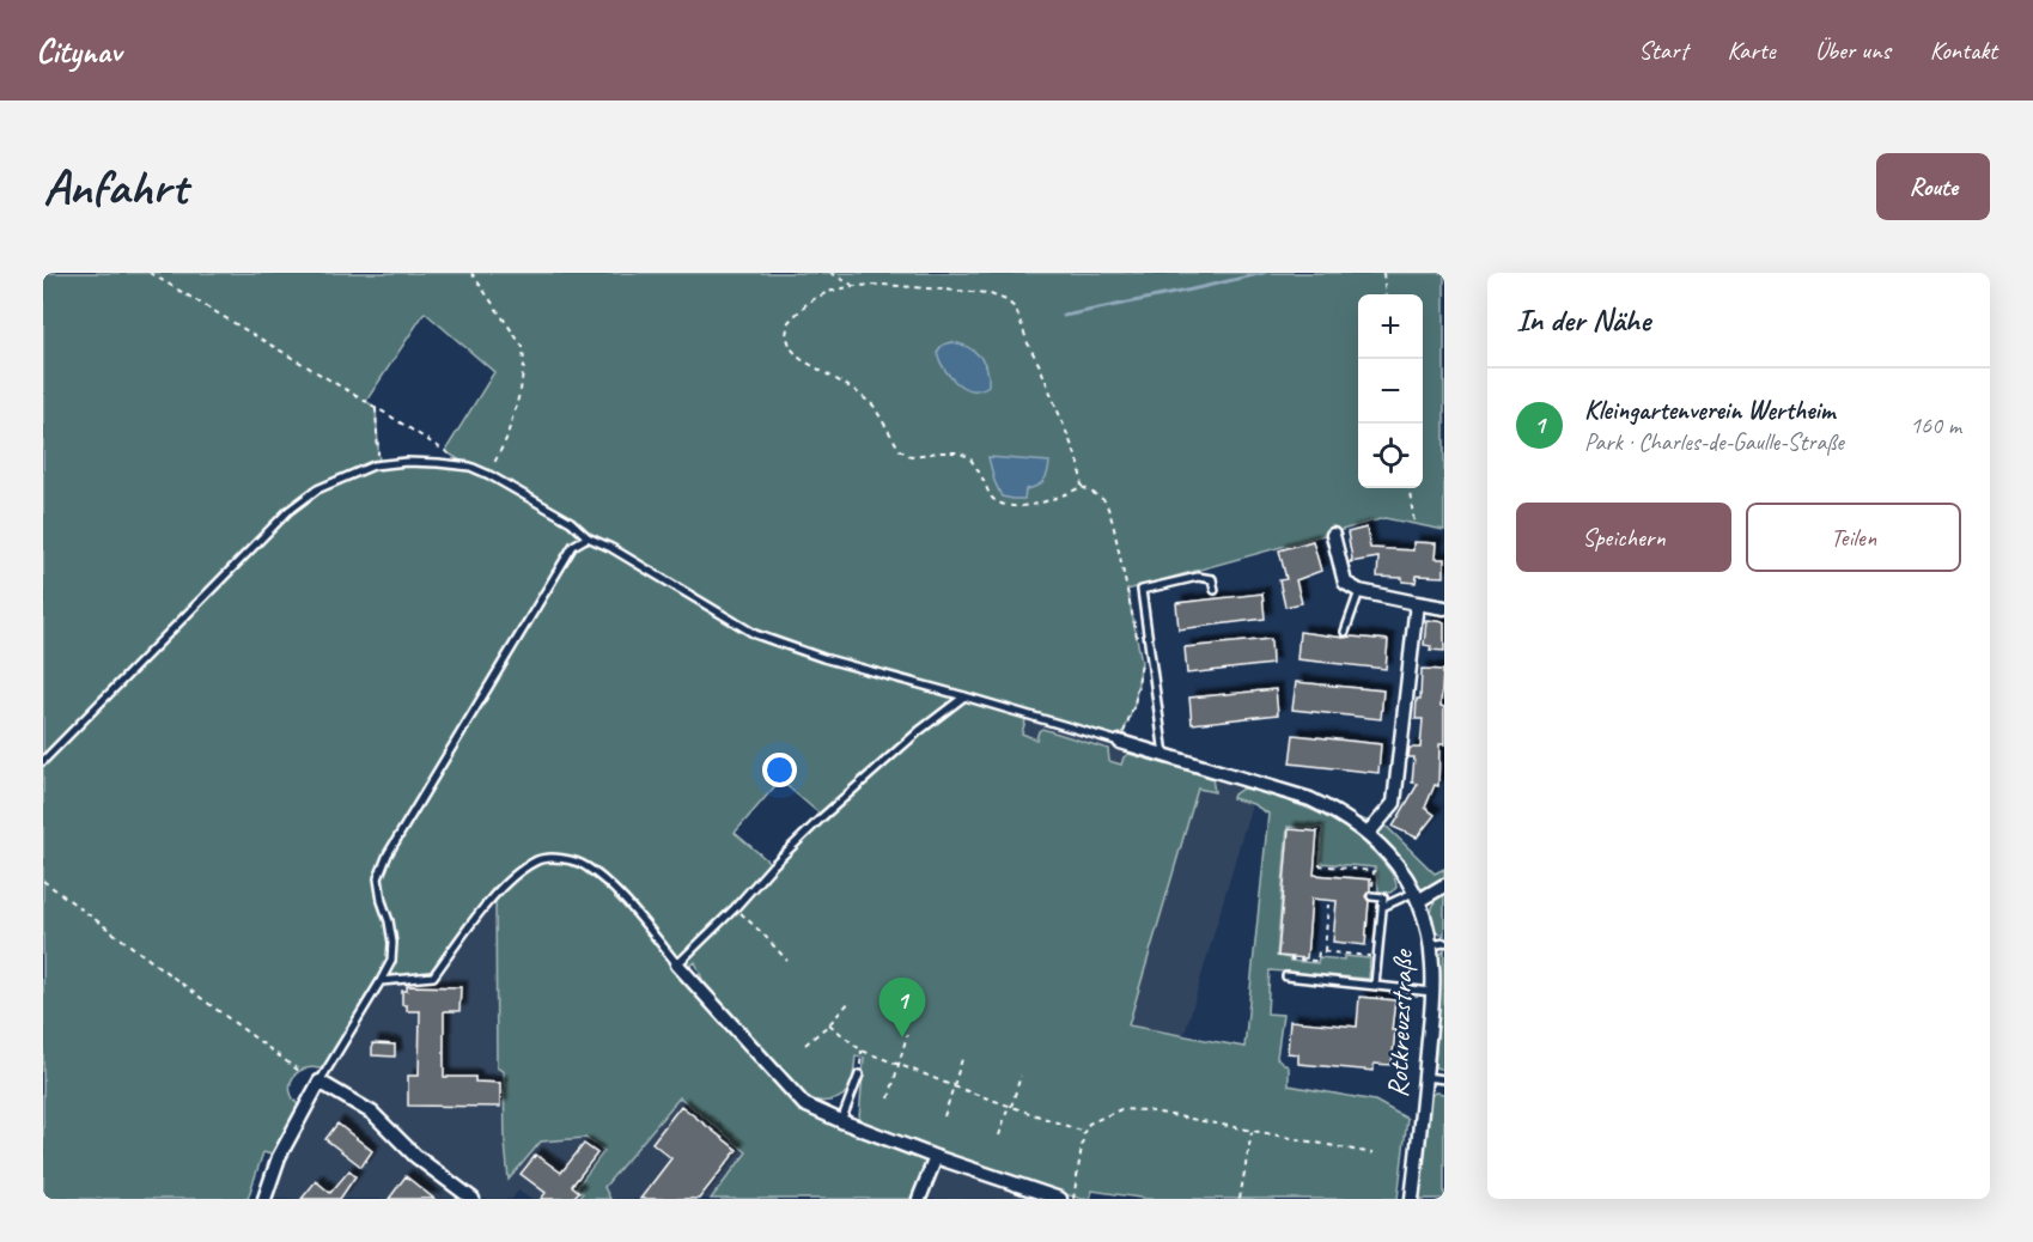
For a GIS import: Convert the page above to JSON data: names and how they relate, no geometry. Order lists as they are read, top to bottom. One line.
{"streets":{"street":["Rotkreuzstraße"]},"page":{"header":"Citynav","nav":["Start","Karte","Über uns","Kontakt"],"buttons":["Route",["Speichern","Teilen"]],"title":"Anfahrt","heading":"In der Nähe","map_buttons":["+","−"],"list":[{"mark":"1","name":"Kleingartenverein Wertheim","note":"Park · Charles-de-Gaulle-Straße","value":"160 m"}],"pins":"1"}}
